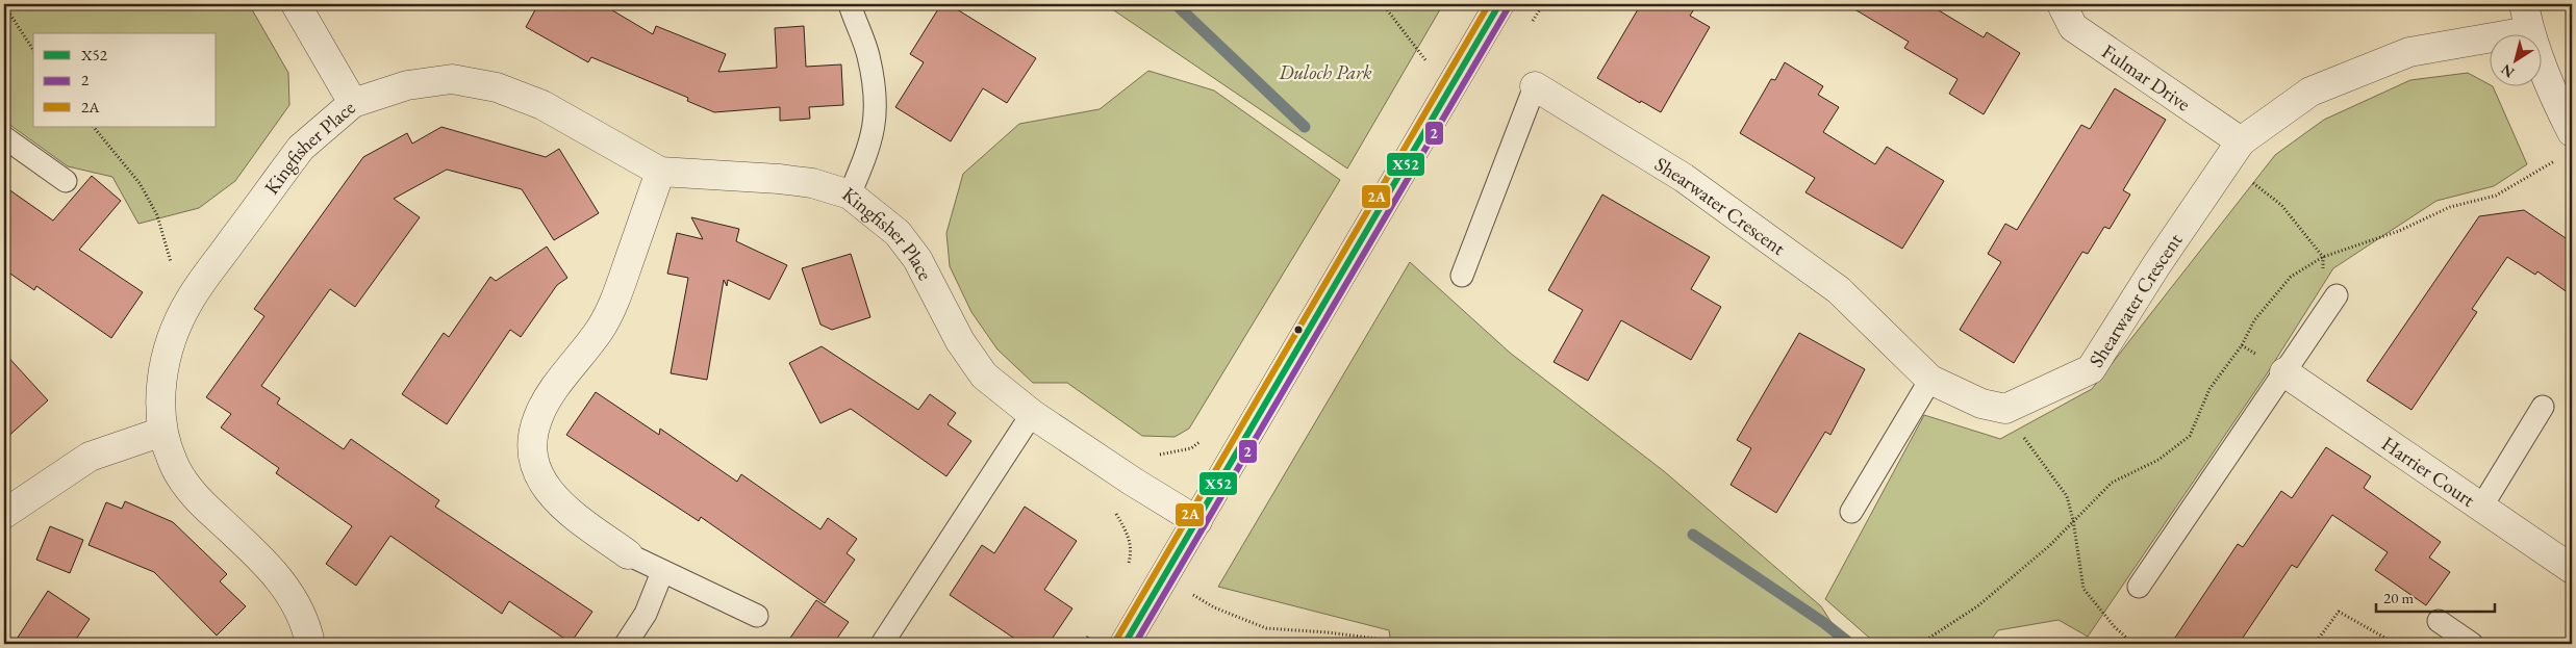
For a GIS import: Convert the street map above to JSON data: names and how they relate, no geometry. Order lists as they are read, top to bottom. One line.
{"streets":{"street":["Fulmar Drive","Kingfisher Place","Shearwater Crescent","Harrier Court"]},"crossings":[["Fulmar Drive","Shearwater Crescent"]],"parks":["Duloch Park"],"lines":["transit line X52","transit line 2A","transit line 2"],"legend":["X52","2","2A"],"scale_bar":"20 m","north":"bottom left"}
